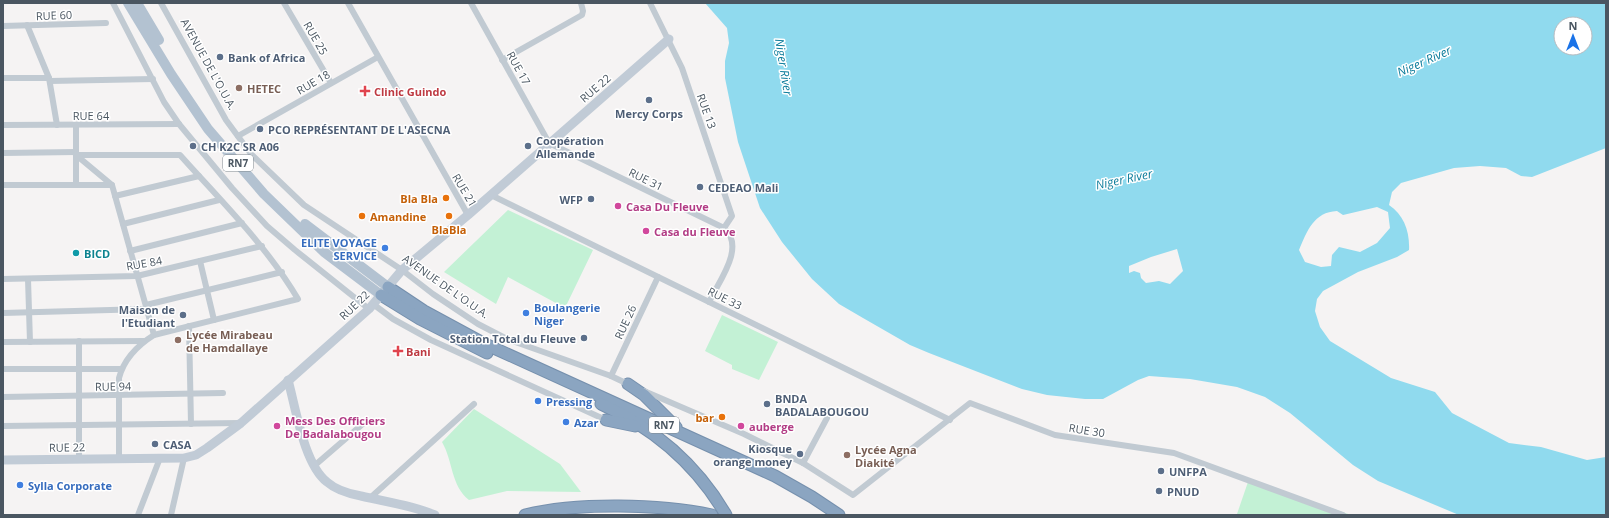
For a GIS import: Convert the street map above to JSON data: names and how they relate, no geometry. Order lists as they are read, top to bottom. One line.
{"streets":{"highway":["RN7"],"street":["RUE 60","RUE 25","AVENUE DE L'O.U.A.","RUE 17","RUE 18","RUE 22","RUE 13","RUE 64","RUE 31","RUE 21","RUE 84","RUE 33","RUE 26","RUE 94","RUE 30"]},"crossings":[["RUE 25","RUE 18"],["AVENUE DE L'O.U.A.","RUE 18"],["AVENUE DE L'O.U.A.","RUE 22"],["AVENUE DE L'O.U.A.","RUE 26"],["AVENUE DE L'O.U.A.","RUE 30"],["RUE 17","RUE 22"],["RUE 17","RUE 31"],["RUE 18","RUE 21"],["RUE 22","RUE 13"],["RUE 22","RN7"],["RUE 22","RUE 31"],["RUE 22","RUE 21"],["RUE 22","RUE 33"],["RUE 13","RUE 31"],["RUE 33","RUE 26"],["RUE 33","RUE 30"]],"water":["Niger River"],"places":{"other":["Bank of Africa","HETEC","Mercy Corps","PCO REPRÉSENTANT DE L'ASECNA","CH K2C SR A06","Coopération Allemande","CEDEAO Mali","Bla Bla","WFP","Casa Du Fleuve","Amandine","BlaBla","Casa du Fleuve","ELITE VOYAGE SERVICE","BICD","Boulangerie Niger","Maison de l'Etudiant","Station Total du Fleuve","Lycée Mirabeau de Hamdallaye","Pressing","BNDA BADALABOUGOU","bar","Azar","Mess Des Officiers De Badalabougou","auberge","CASA","Kiosque orange money","Lycée Agna Diakité","UNFPA","Sylla Corporate","PNUD"],"health":["Clinic Guindo","Bani"]},"north":"top"}
